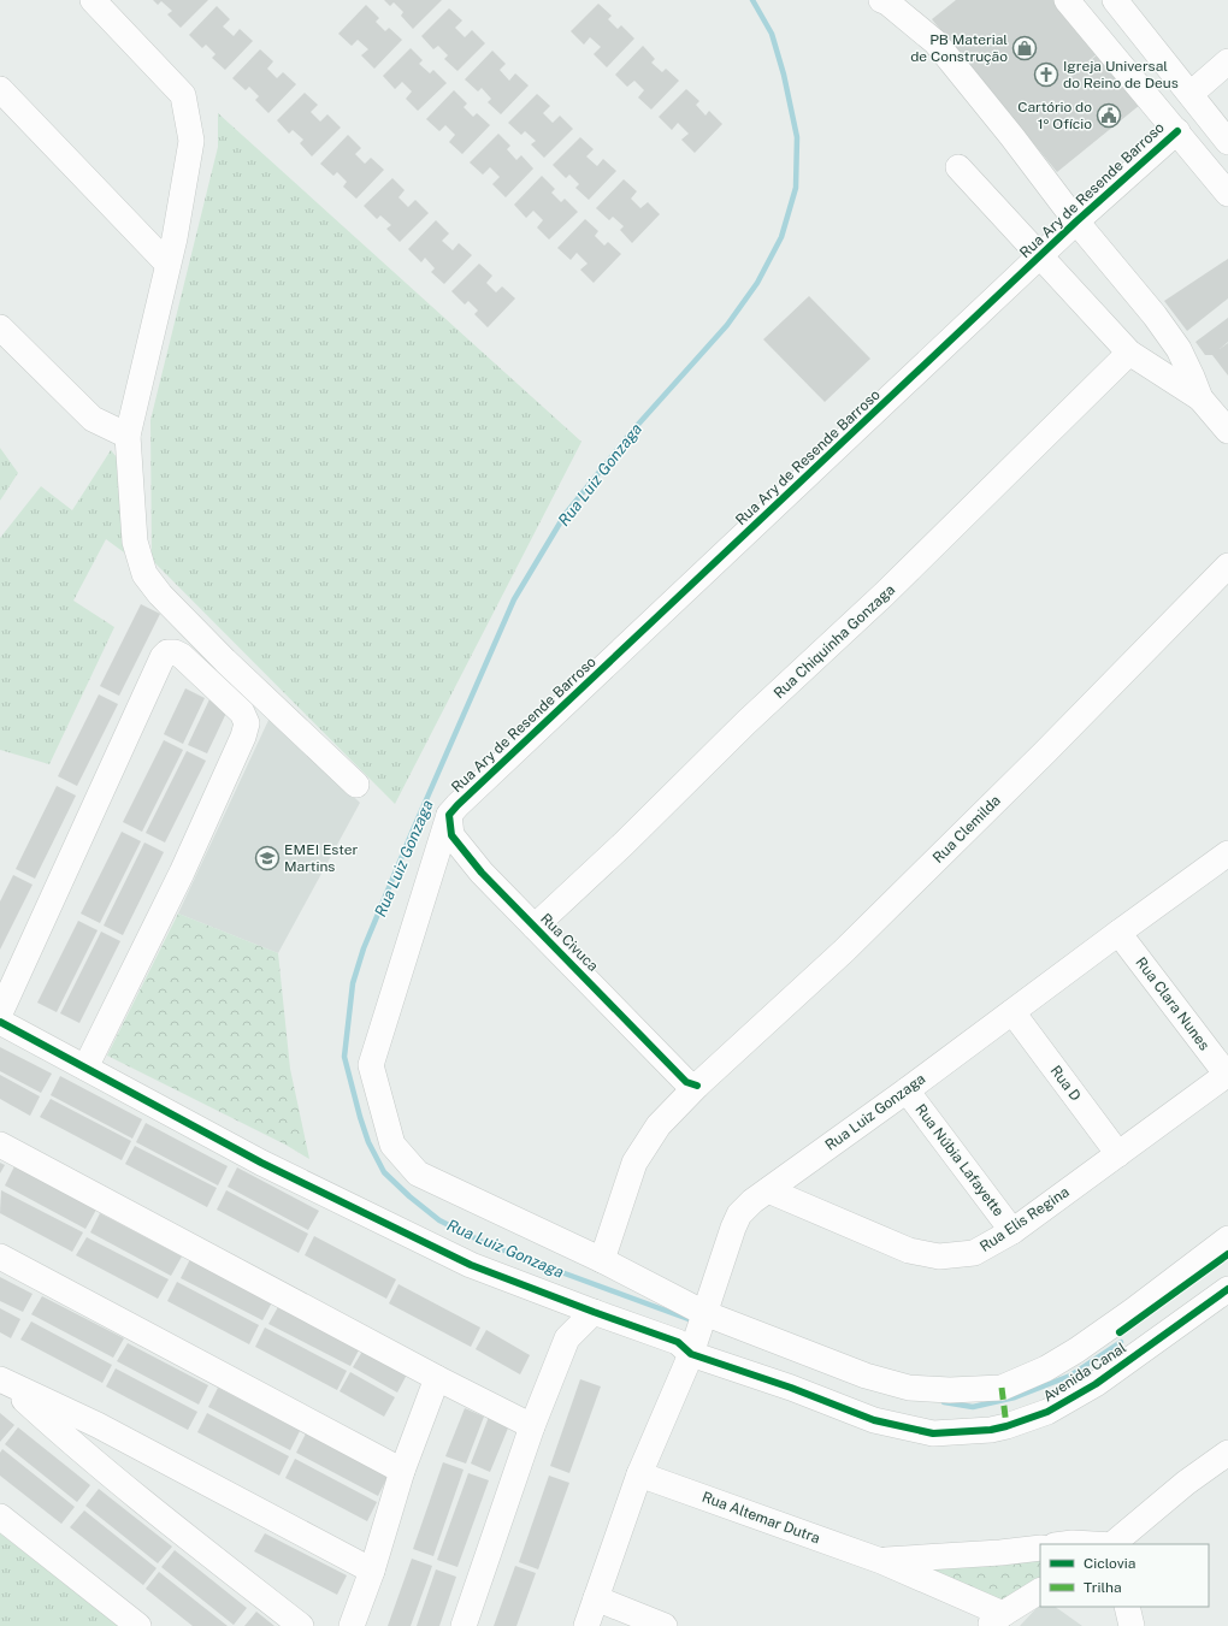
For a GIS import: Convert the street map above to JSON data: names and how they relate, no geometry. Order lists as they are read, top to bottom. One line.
{"streets":{"street":["Rua Ary de Resende Barroso","Rua Chiquinha Gonzaga","Rua Clemilda","Rua Civuca","Rua Clara Nunes","Rua D","Rua Luiz Gonzaga","Rua Núbia Lafayette","Rua Elis Regina","Avenida Canal","Rua Altemar Dutra"]},"crossings":[["Rua Ary de Resende Barroso","Rua Civuca"],["Rua Chiquinha Gonzaga","Rua Civuca"],["Rua Clemilda","Rua Civuca"],["Rua Clara Nunes","Rua Luiz Gonzaga"],["Rua Clara Nunes","Rua Elis Regina"],["Rua D","Rua Luiz Gonzaga"],["Rua D","Rua Elis Regina"],["Rua Luiz Gonzaga","Rua Núbia Lafayette"],["Rua Luiz Gonzaga","Rua Elis Regina"],["Rua Luiz Gonzaga","Avenida Canal"],["Rua Luiz Gonzaga","Rua Altemar Dutra"],["Rua Núbia Lafayette","Rua Elis Regina"]],"water":["Rua Luiz Gonzaga"],"places":{"shop":["PB Material de Construção"],"church":["Igreja Universal do Reino de Deus"],"public building":["Cartório do 1º Ofício"],"school or university":["EMEI Ester Martins"]},"legend":["Ciclovia","Trilha"]}
